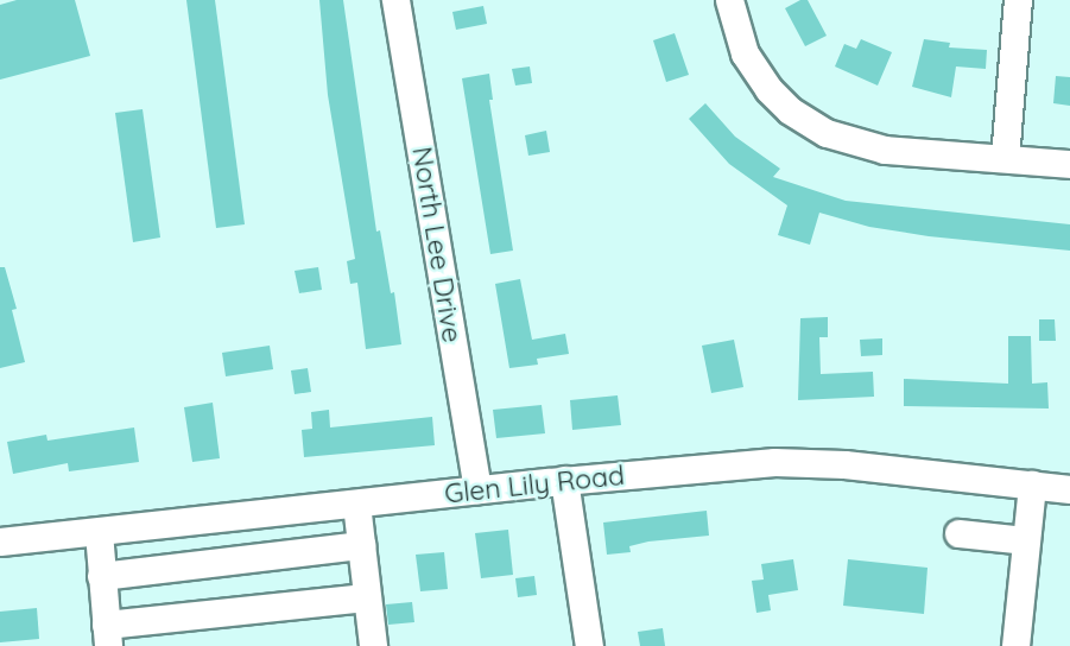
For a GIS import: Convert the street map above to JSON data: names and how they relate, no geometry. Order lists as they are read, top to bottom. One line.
{"streets":{"street":["North Lee Drive","Glen Lily Road"]},"crossings":[["North Lee Drive","Glen Lily Road"]]}
